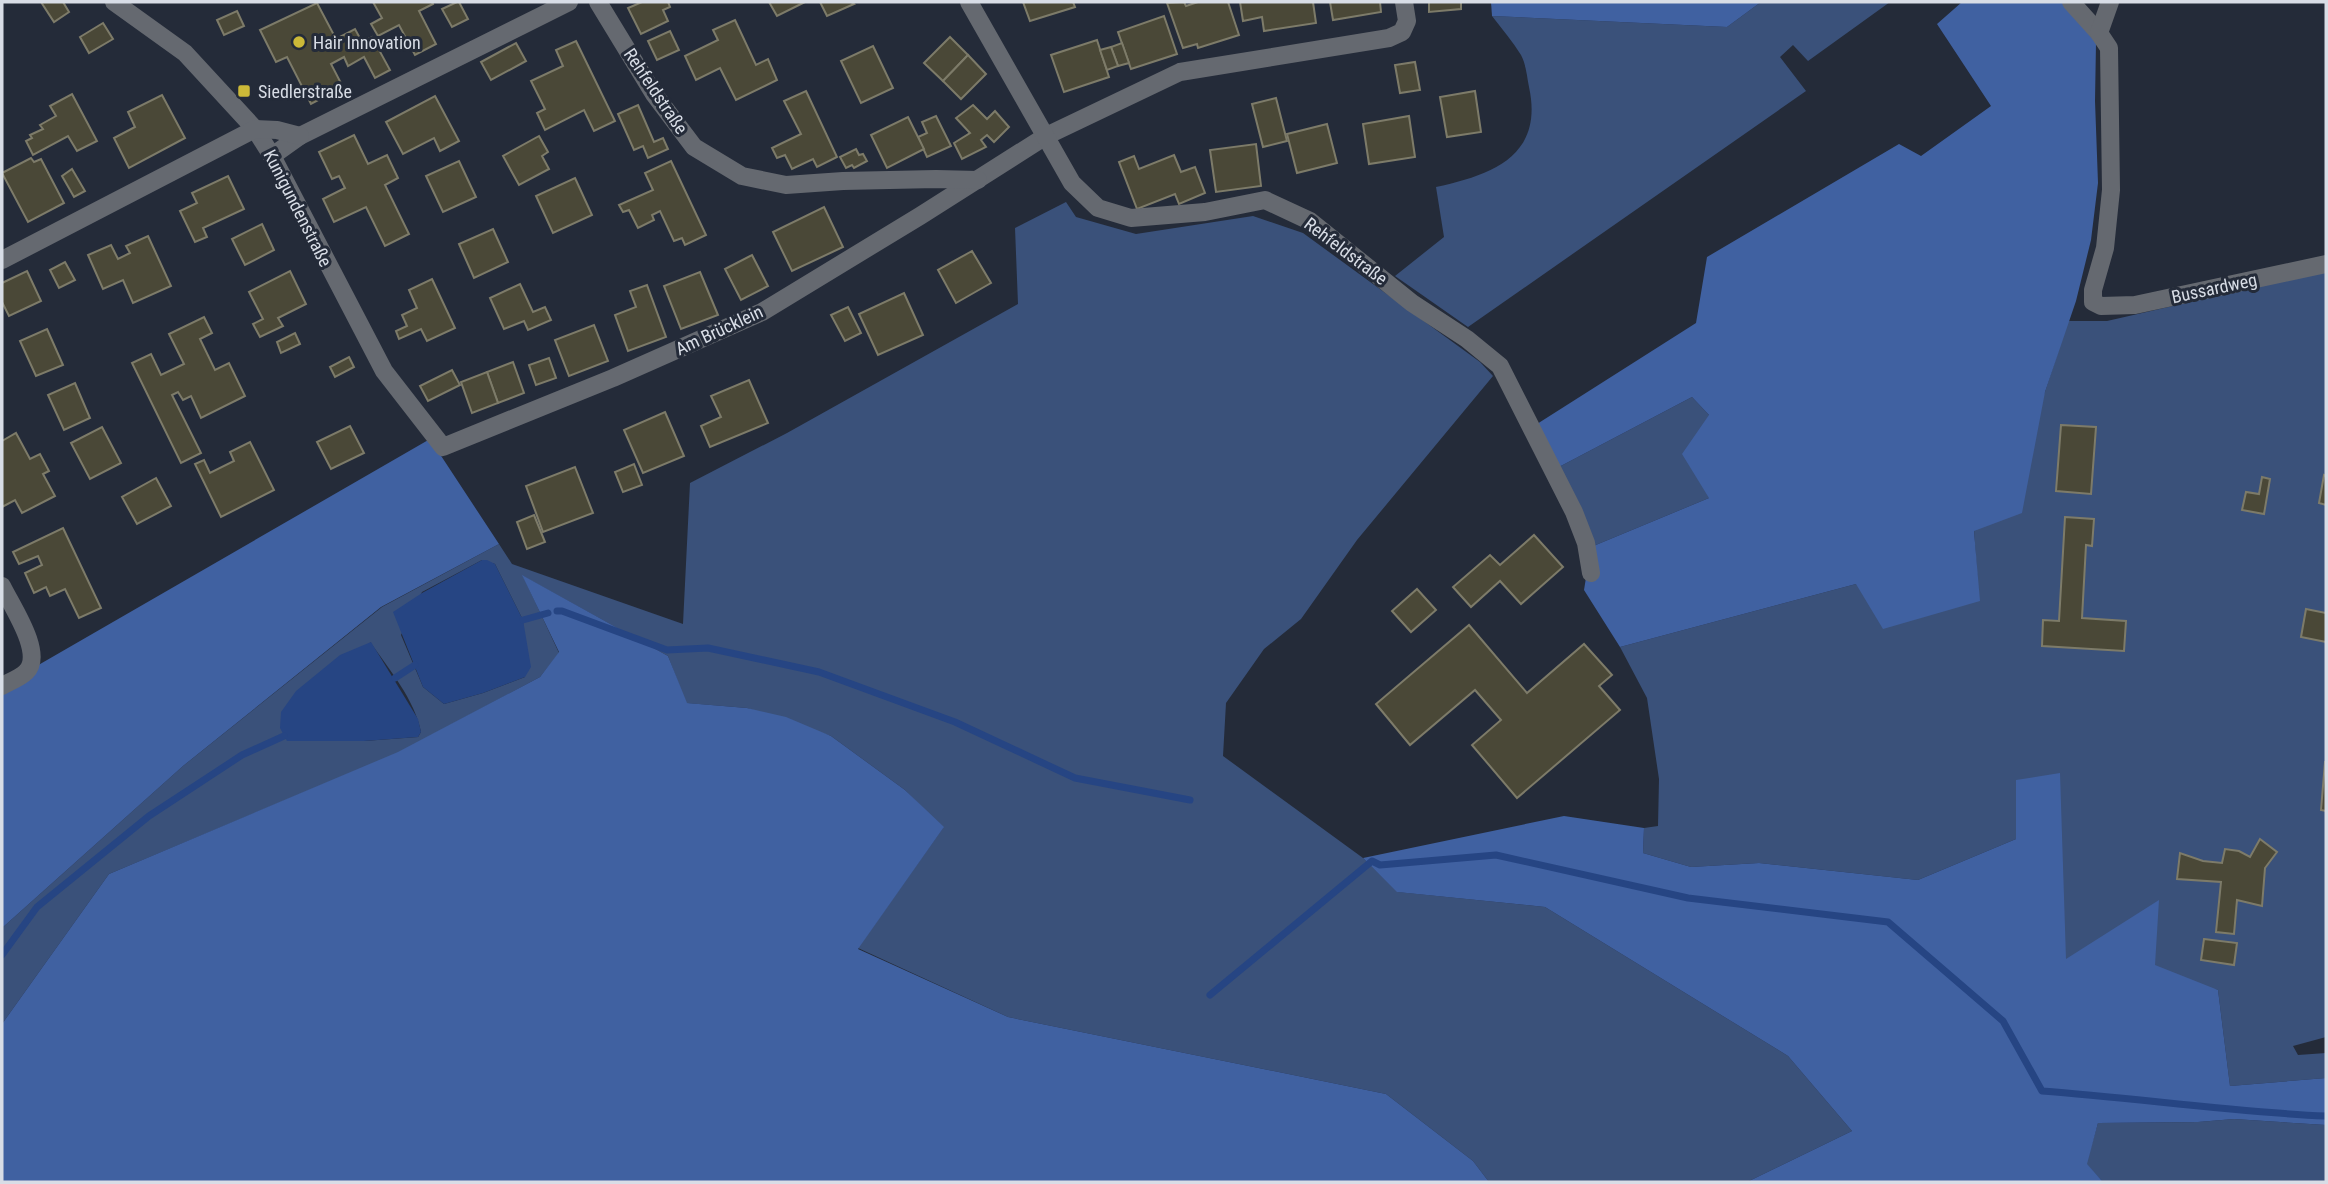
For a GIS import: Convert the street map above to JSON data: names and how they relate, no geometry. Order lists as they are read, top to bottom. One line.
{"streets":{"street":["Rehfeldstraße","Kunigundenstraße","Bussardweg","Am Brücklein"]},"crossings":[["Rehfeldstraße","Am Brücklein"],["Kunigundenstraße","Am Brücklein"]],"places":{"other":["Hair Innovation"],"transit":["Siedlerstraße"]}}
